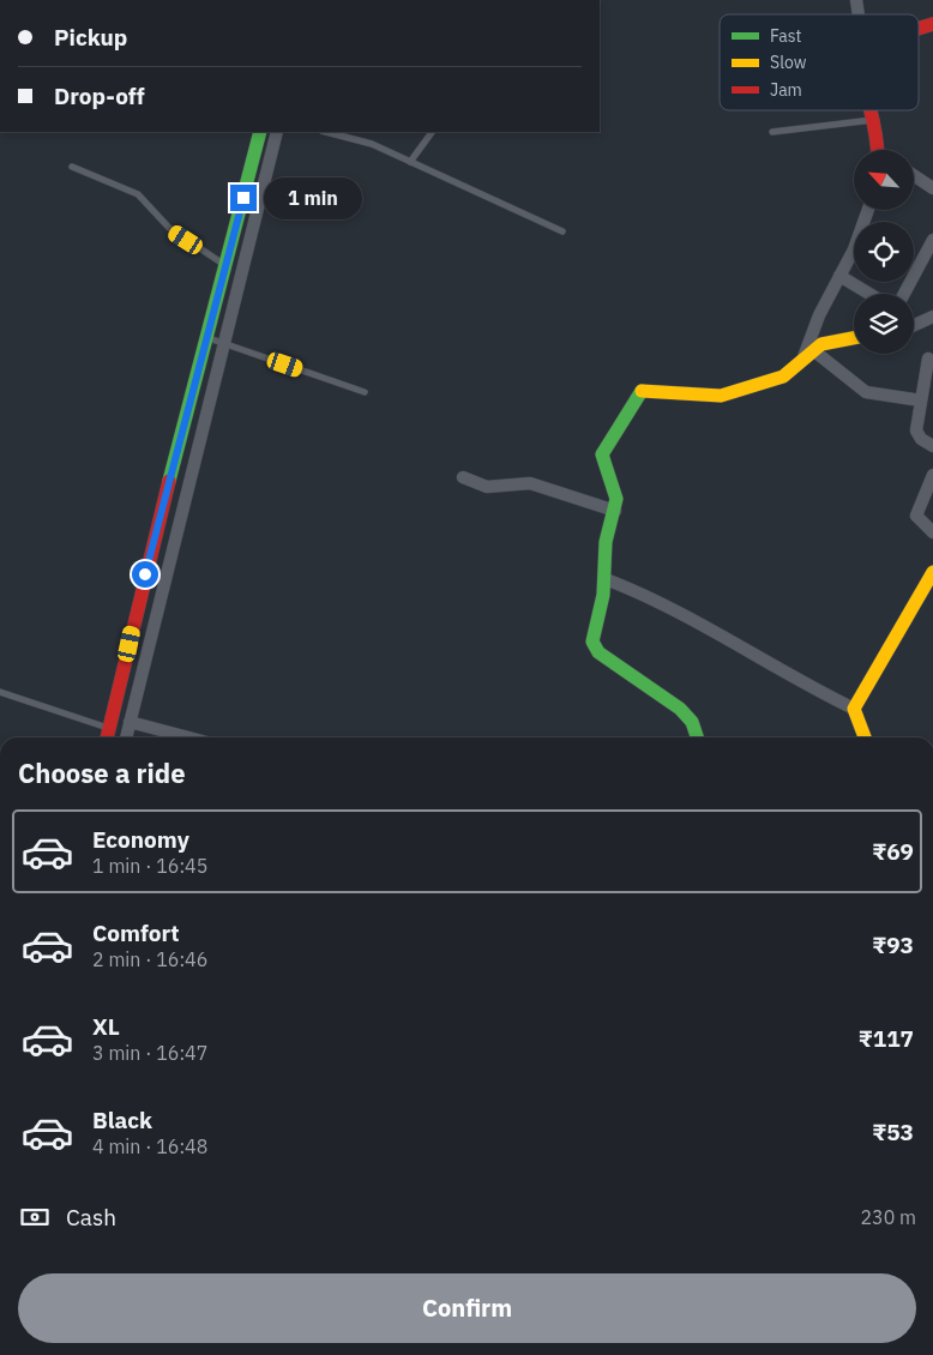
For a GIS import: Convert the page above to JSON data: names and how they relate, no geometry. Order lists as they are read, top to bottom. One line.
{"legend":["Fast","Slow","Jam"],"north":"top left","page":{"banner":["Pickup","Drop-off"],"bubble":"1 min","heading":"Choose a ride","list":[{"name":"Economy","note":"1 min · 16:45","value":"₹69"},{"name":"Comfort","note":"2 min · 16:46","value":"₹93"},{"name":"XL","note":"3 min · 16:47","value":"₹117"},{"name":"Black","note":"4 min · 16:48","value":"₹53"}],"pay":["Cash","230 m"],"buttons":"Confirm"}}
